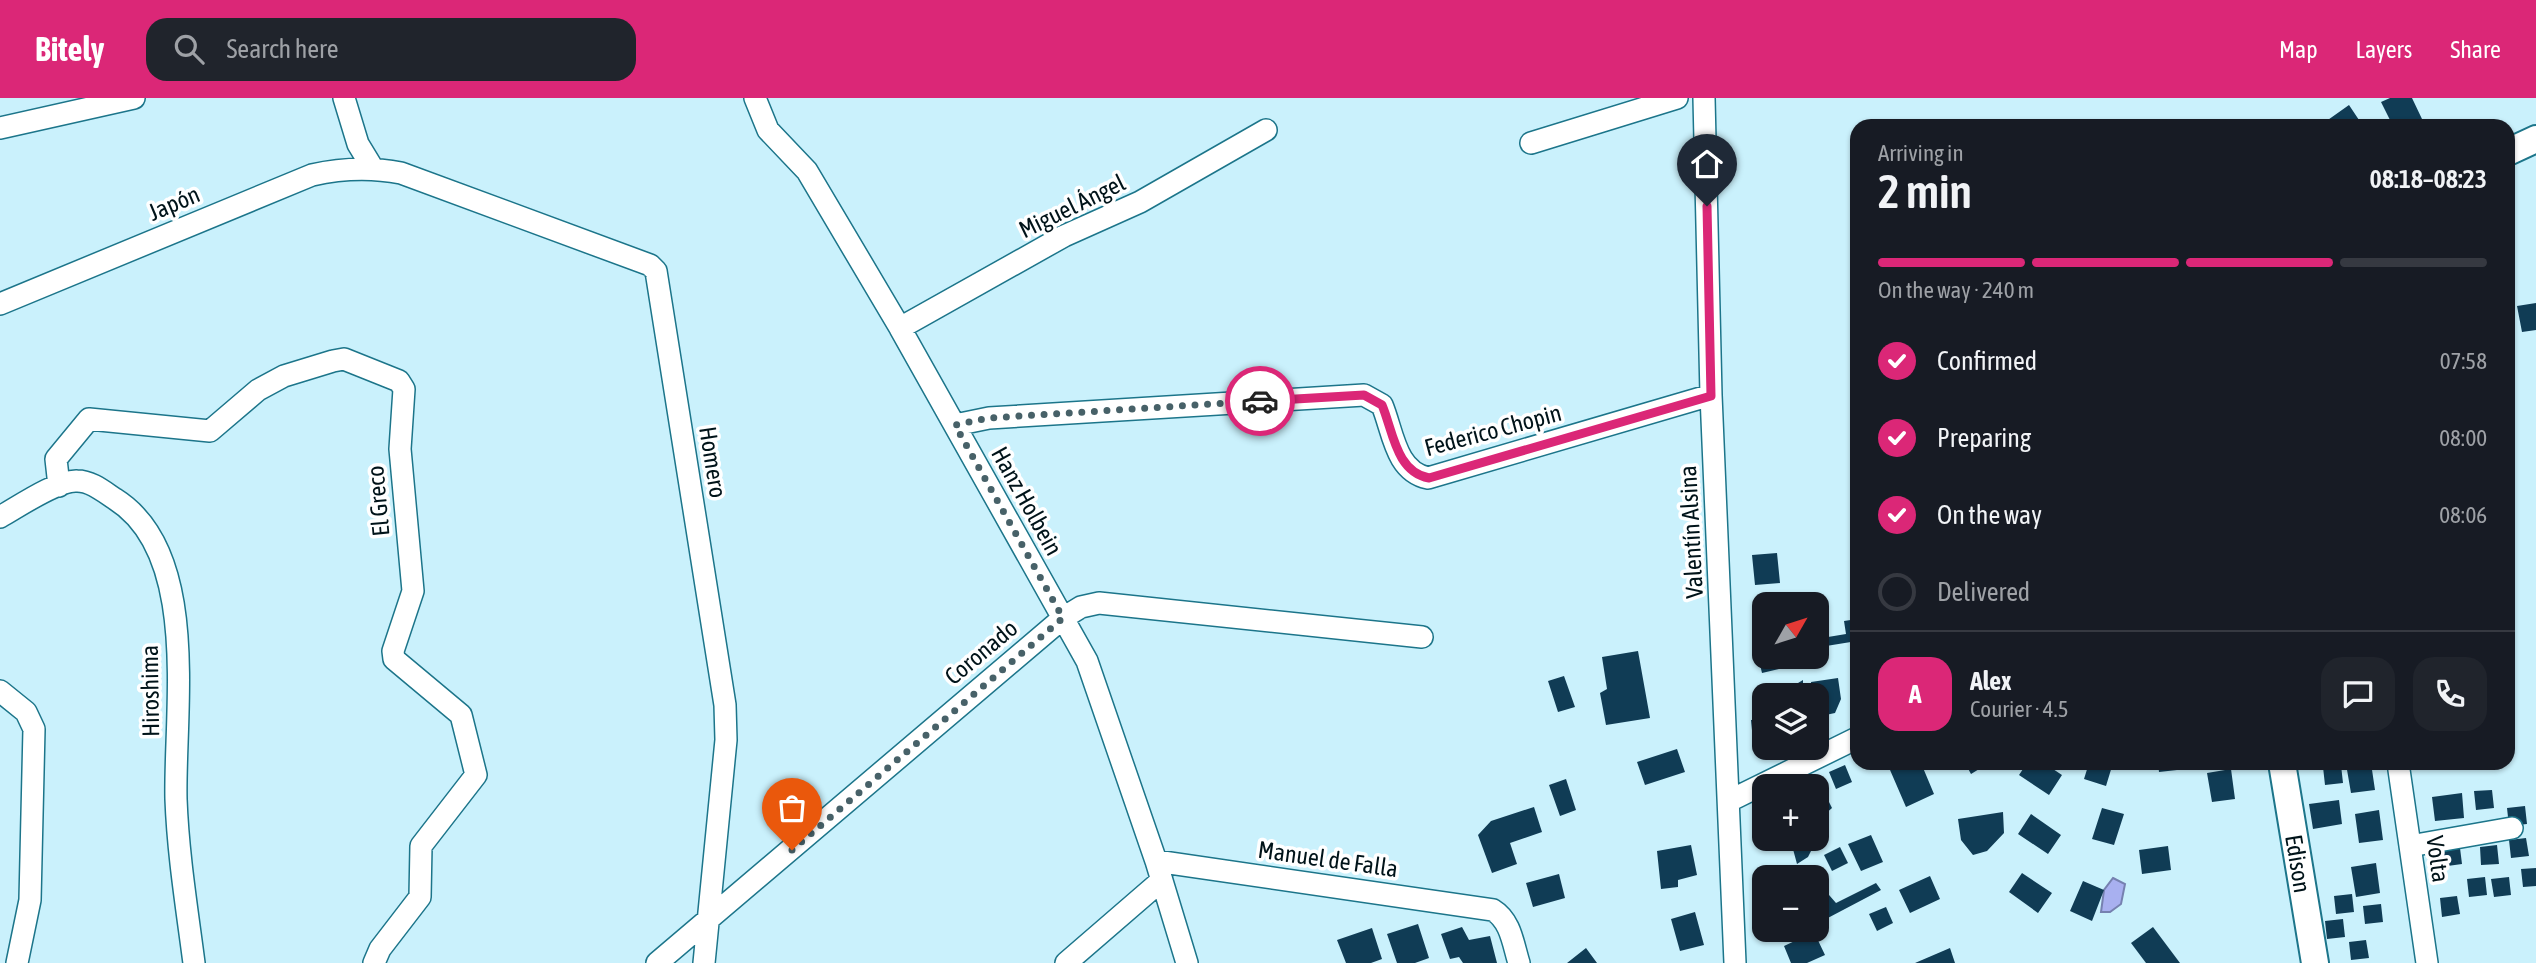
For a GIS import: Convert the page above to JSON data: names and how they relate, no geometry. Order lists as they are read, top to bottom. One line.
{"streets":{"street":["Japón","Miguel Ángel","Federico Chopin","Homero","El Greco","Hanz Holbein","Valentín Alsina","Coronado","Hiroshima","Manuel de Falla","Volta","Edison"]},"crossings":[["Japón","Homero"],["Miguel Ángel","Hanz Holbein"],["Federico Chopin","Hanz Holbein"],["Federico Chopin","Valentín Alsina"],["Homero","Coronado"],["El Greco","Hiroshima"],["Hanz Holbein","Coronado"],["Hanz Holbein","Manuel de Falla"]],"north":"top right","page":{"header":"Bitely","search":"Search here","nav":["Map","Layers","Share"],"heading":["2 min","Arriving in","08:18–08:23"],"panel":["Alex","Courier · 4.5"],"bar":"On the way · 240 m","list":[["Confirmed","07:58"],["Preparing","08:00"],["On the way","08:06"],"Delivered"],"map_buttons":["+","−"],"round":"A"}}
